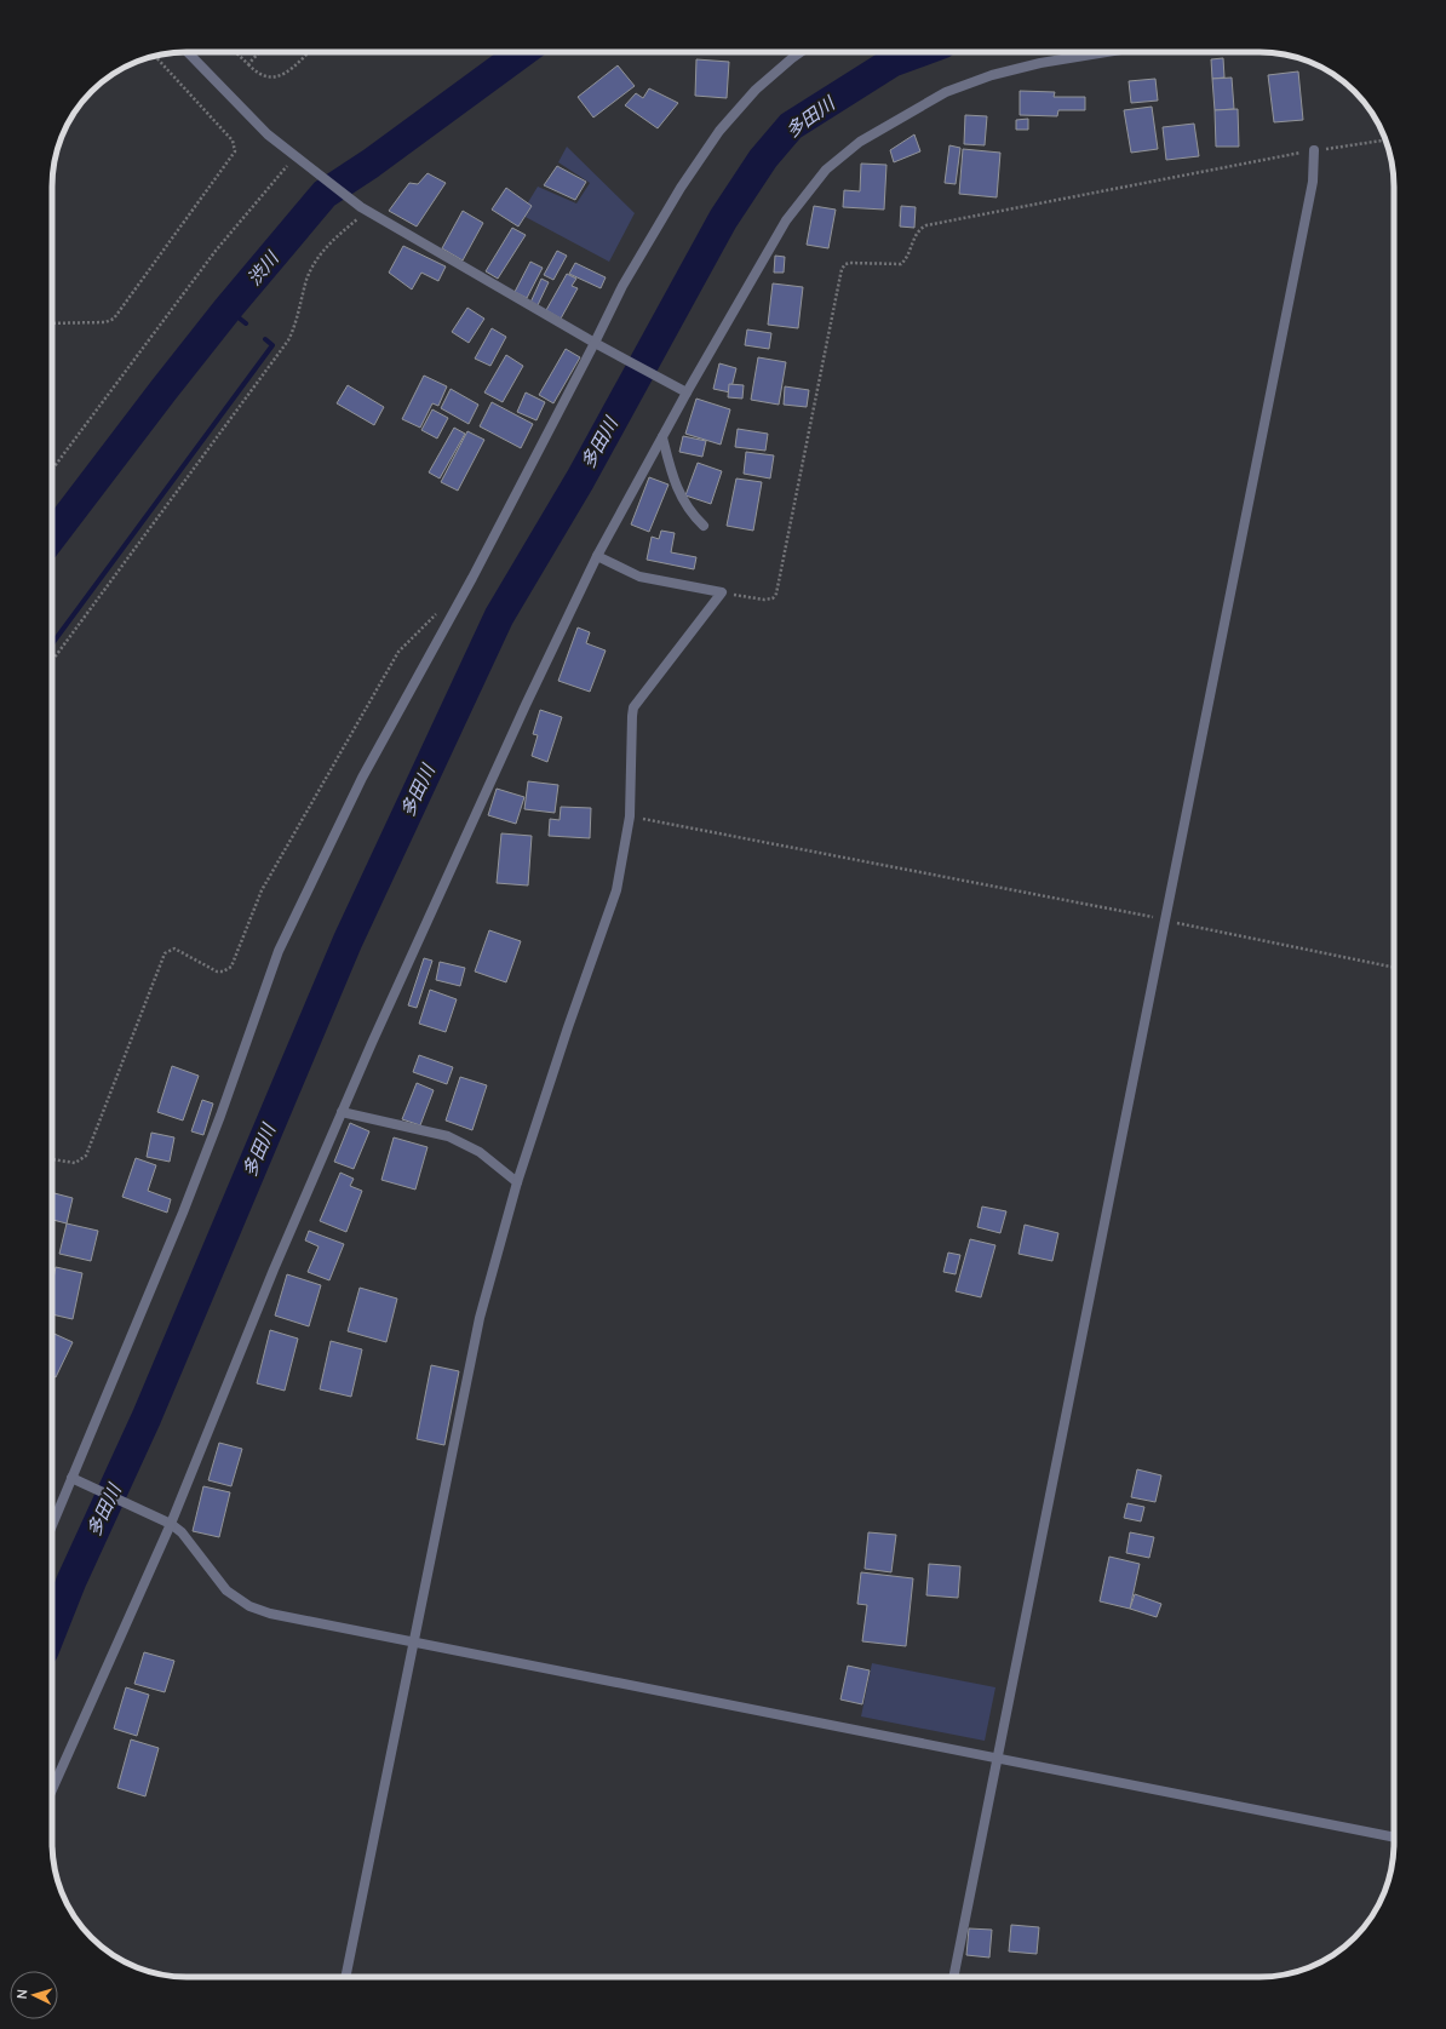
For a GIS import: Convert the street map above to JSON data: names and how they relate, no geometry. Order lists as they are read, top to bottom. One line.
{"water":["多田川","渋川"],"north":"left"}
